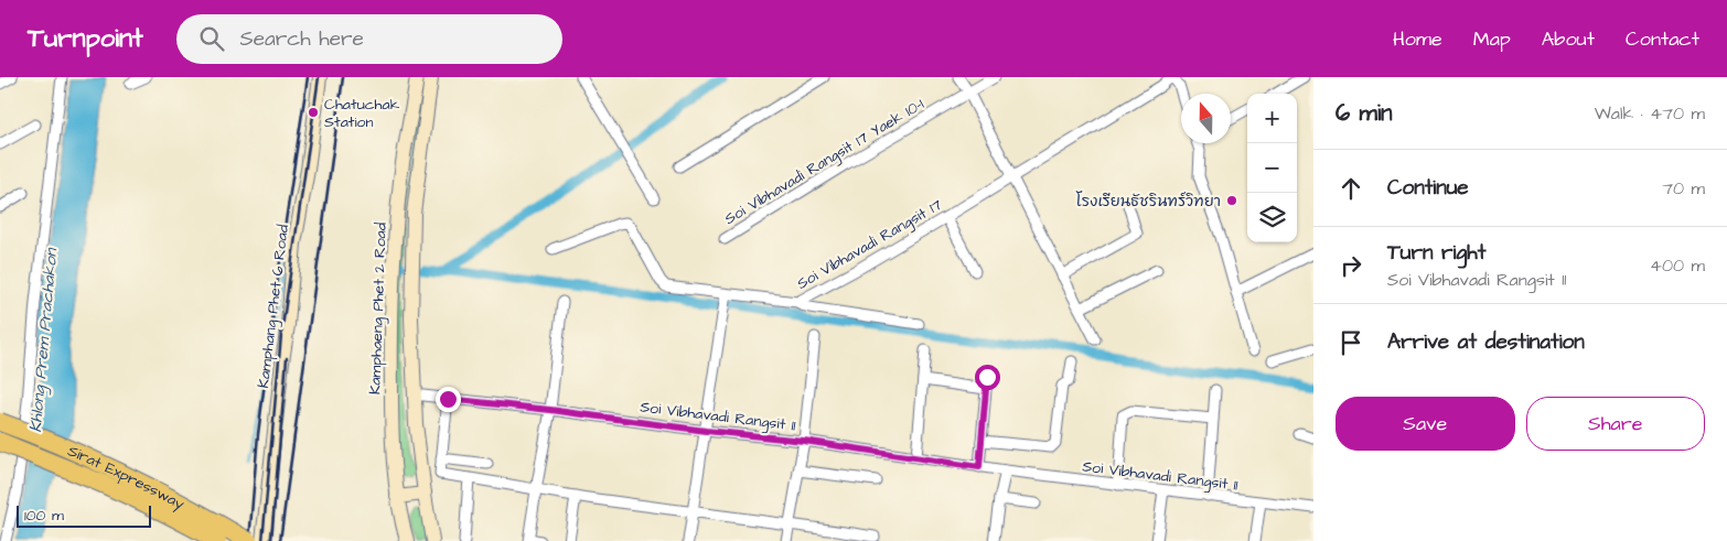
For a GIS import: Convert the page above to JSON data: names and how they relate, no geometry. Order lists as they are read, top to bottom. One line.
{"streets":{"highway":["Sirat Expressway"],"main road":["Kamphang Phet 6 Road","Kamphaeng Phet 2 Road"],"street":["Soi Vibhavadi Rangsit 17 Yaek 10-1","Soi Vibhavadi Rangsit 17","Soi Vibhavadi Rangsit 11"]},"water":["Khlong Prem Prachakon"],"places":["Chatuchak Station","โรงเรียนธัชรินทร์วิทยา"],"scale_bar":"100 m","north":"top","page":{"header":"Turnpoint","search":"Search here","nav":["Home","Map","About","Contact"],"heading":["6 min","Walk · 470 m"],"map_buttons":["+","−"],"list":[["Continue","70 m"],["Turn right","Soi Vibhavadi Rangsit 11","400 m"],"Arrive at destination"],"buttons":["Save","Share"],"scale":"100 m"}}
